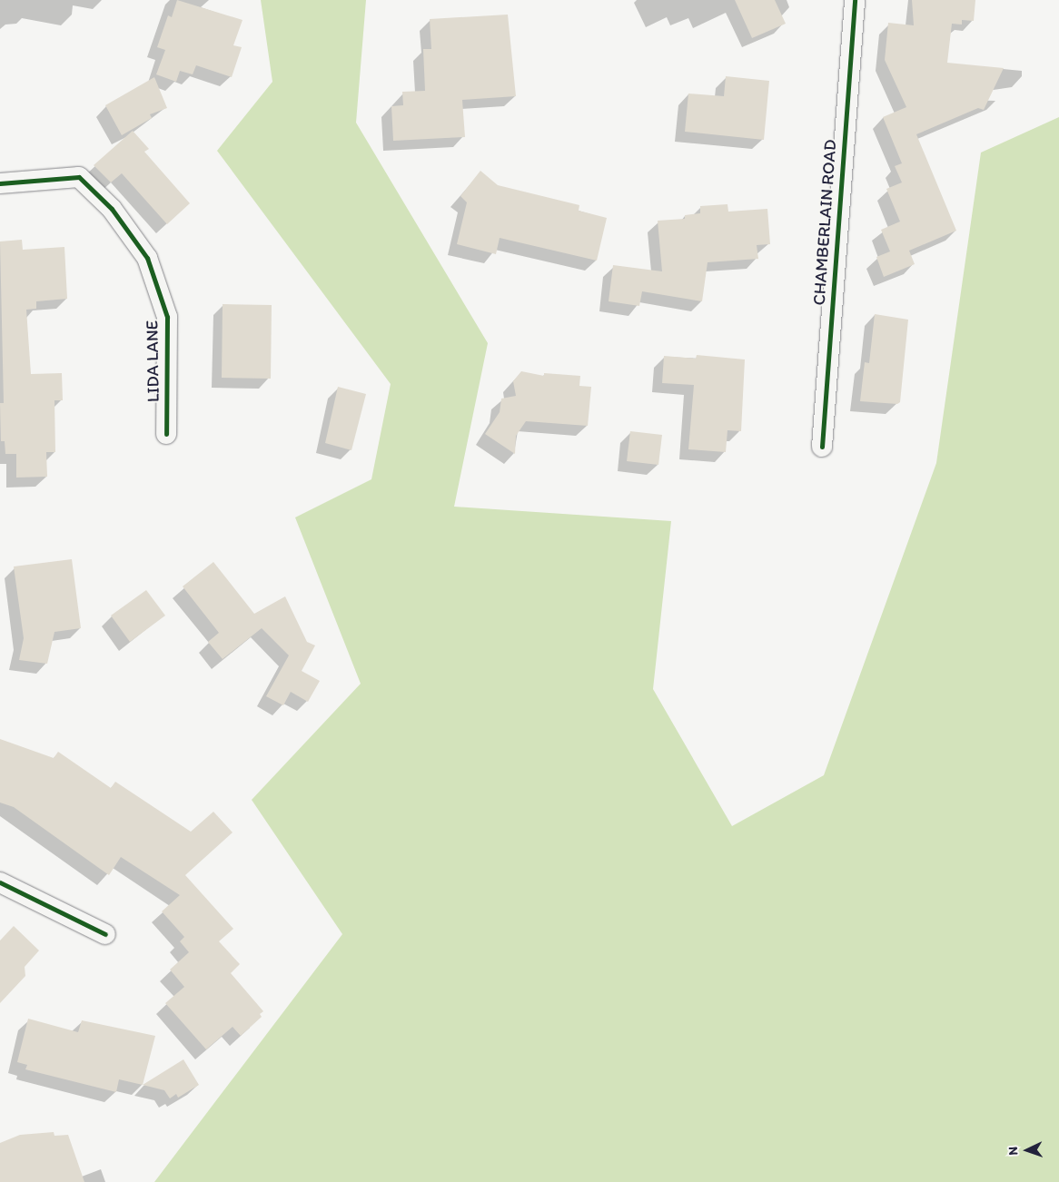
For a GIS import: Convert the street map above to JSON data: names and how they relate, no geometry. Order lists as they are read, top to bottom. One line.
{"streets":{"street":["CHAMBERLAIN ROAD","LIDA LANE"]},"north":"left"}
